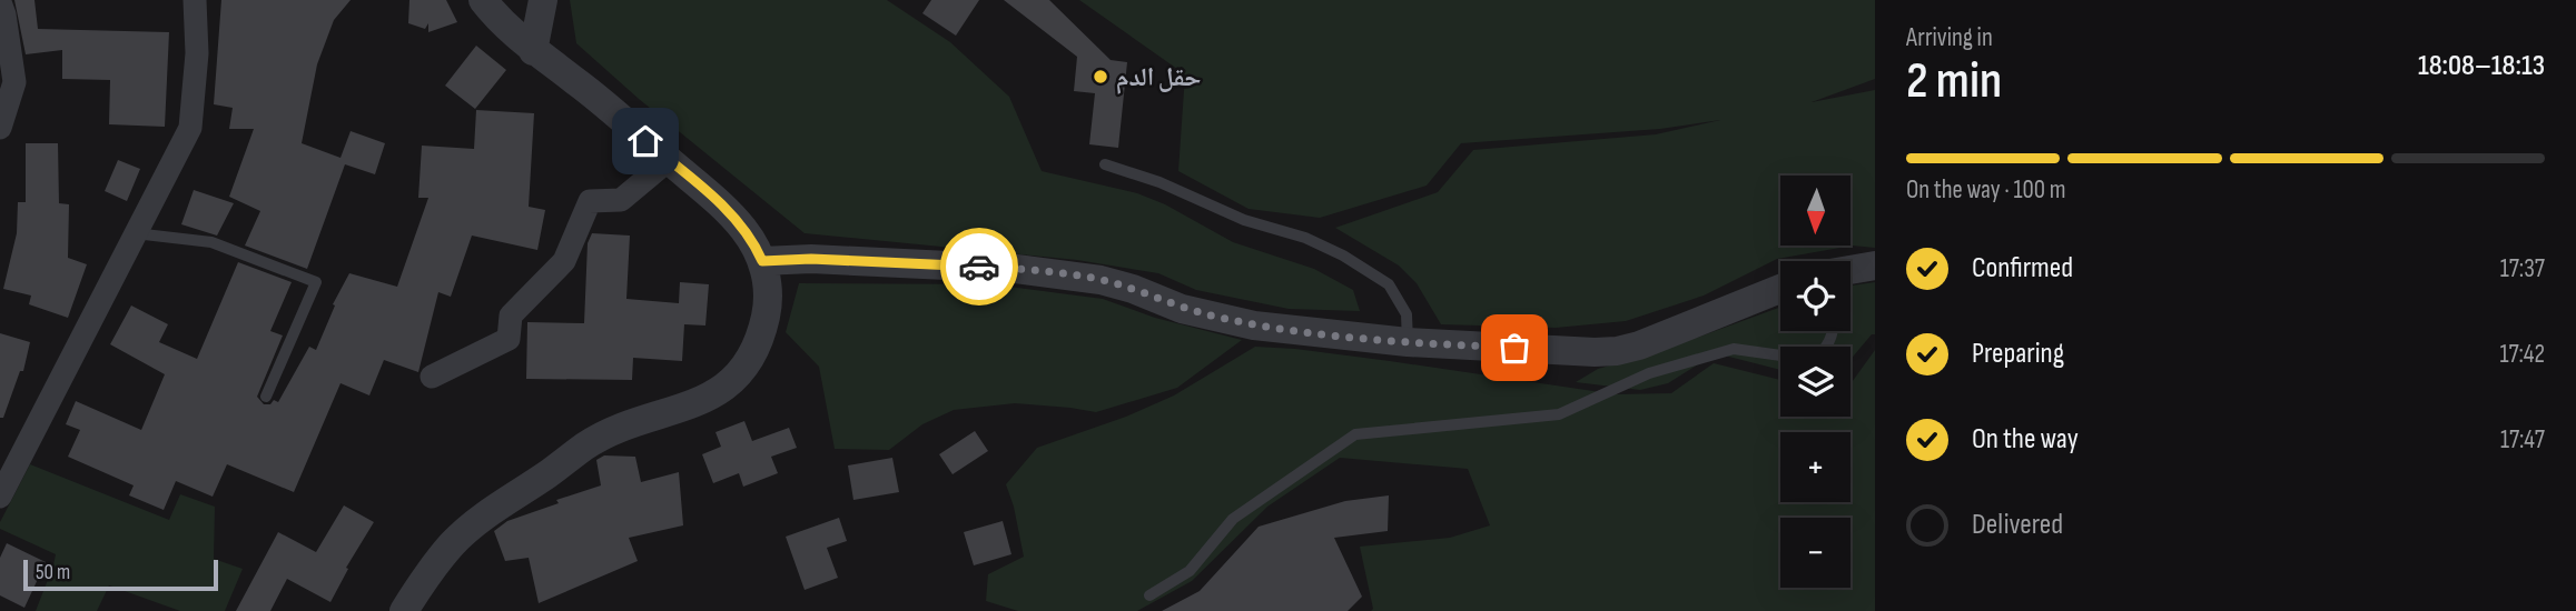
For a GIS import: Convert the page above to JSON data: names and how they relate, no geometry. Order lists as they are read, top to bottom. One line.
{"places":["حقل الدم"],"scale_bar":"50 m","north":"bottom","page":{"heading":["2 min","Arriving in","18:08–18:13"],"bar":"On the way · 100 m","map_buttons":["+","−"],"list":[["Confirmed","17:37"],["Preparing","17:42"],["On the way","17:47"],"Delivered"],"scale":"50 m"}}
